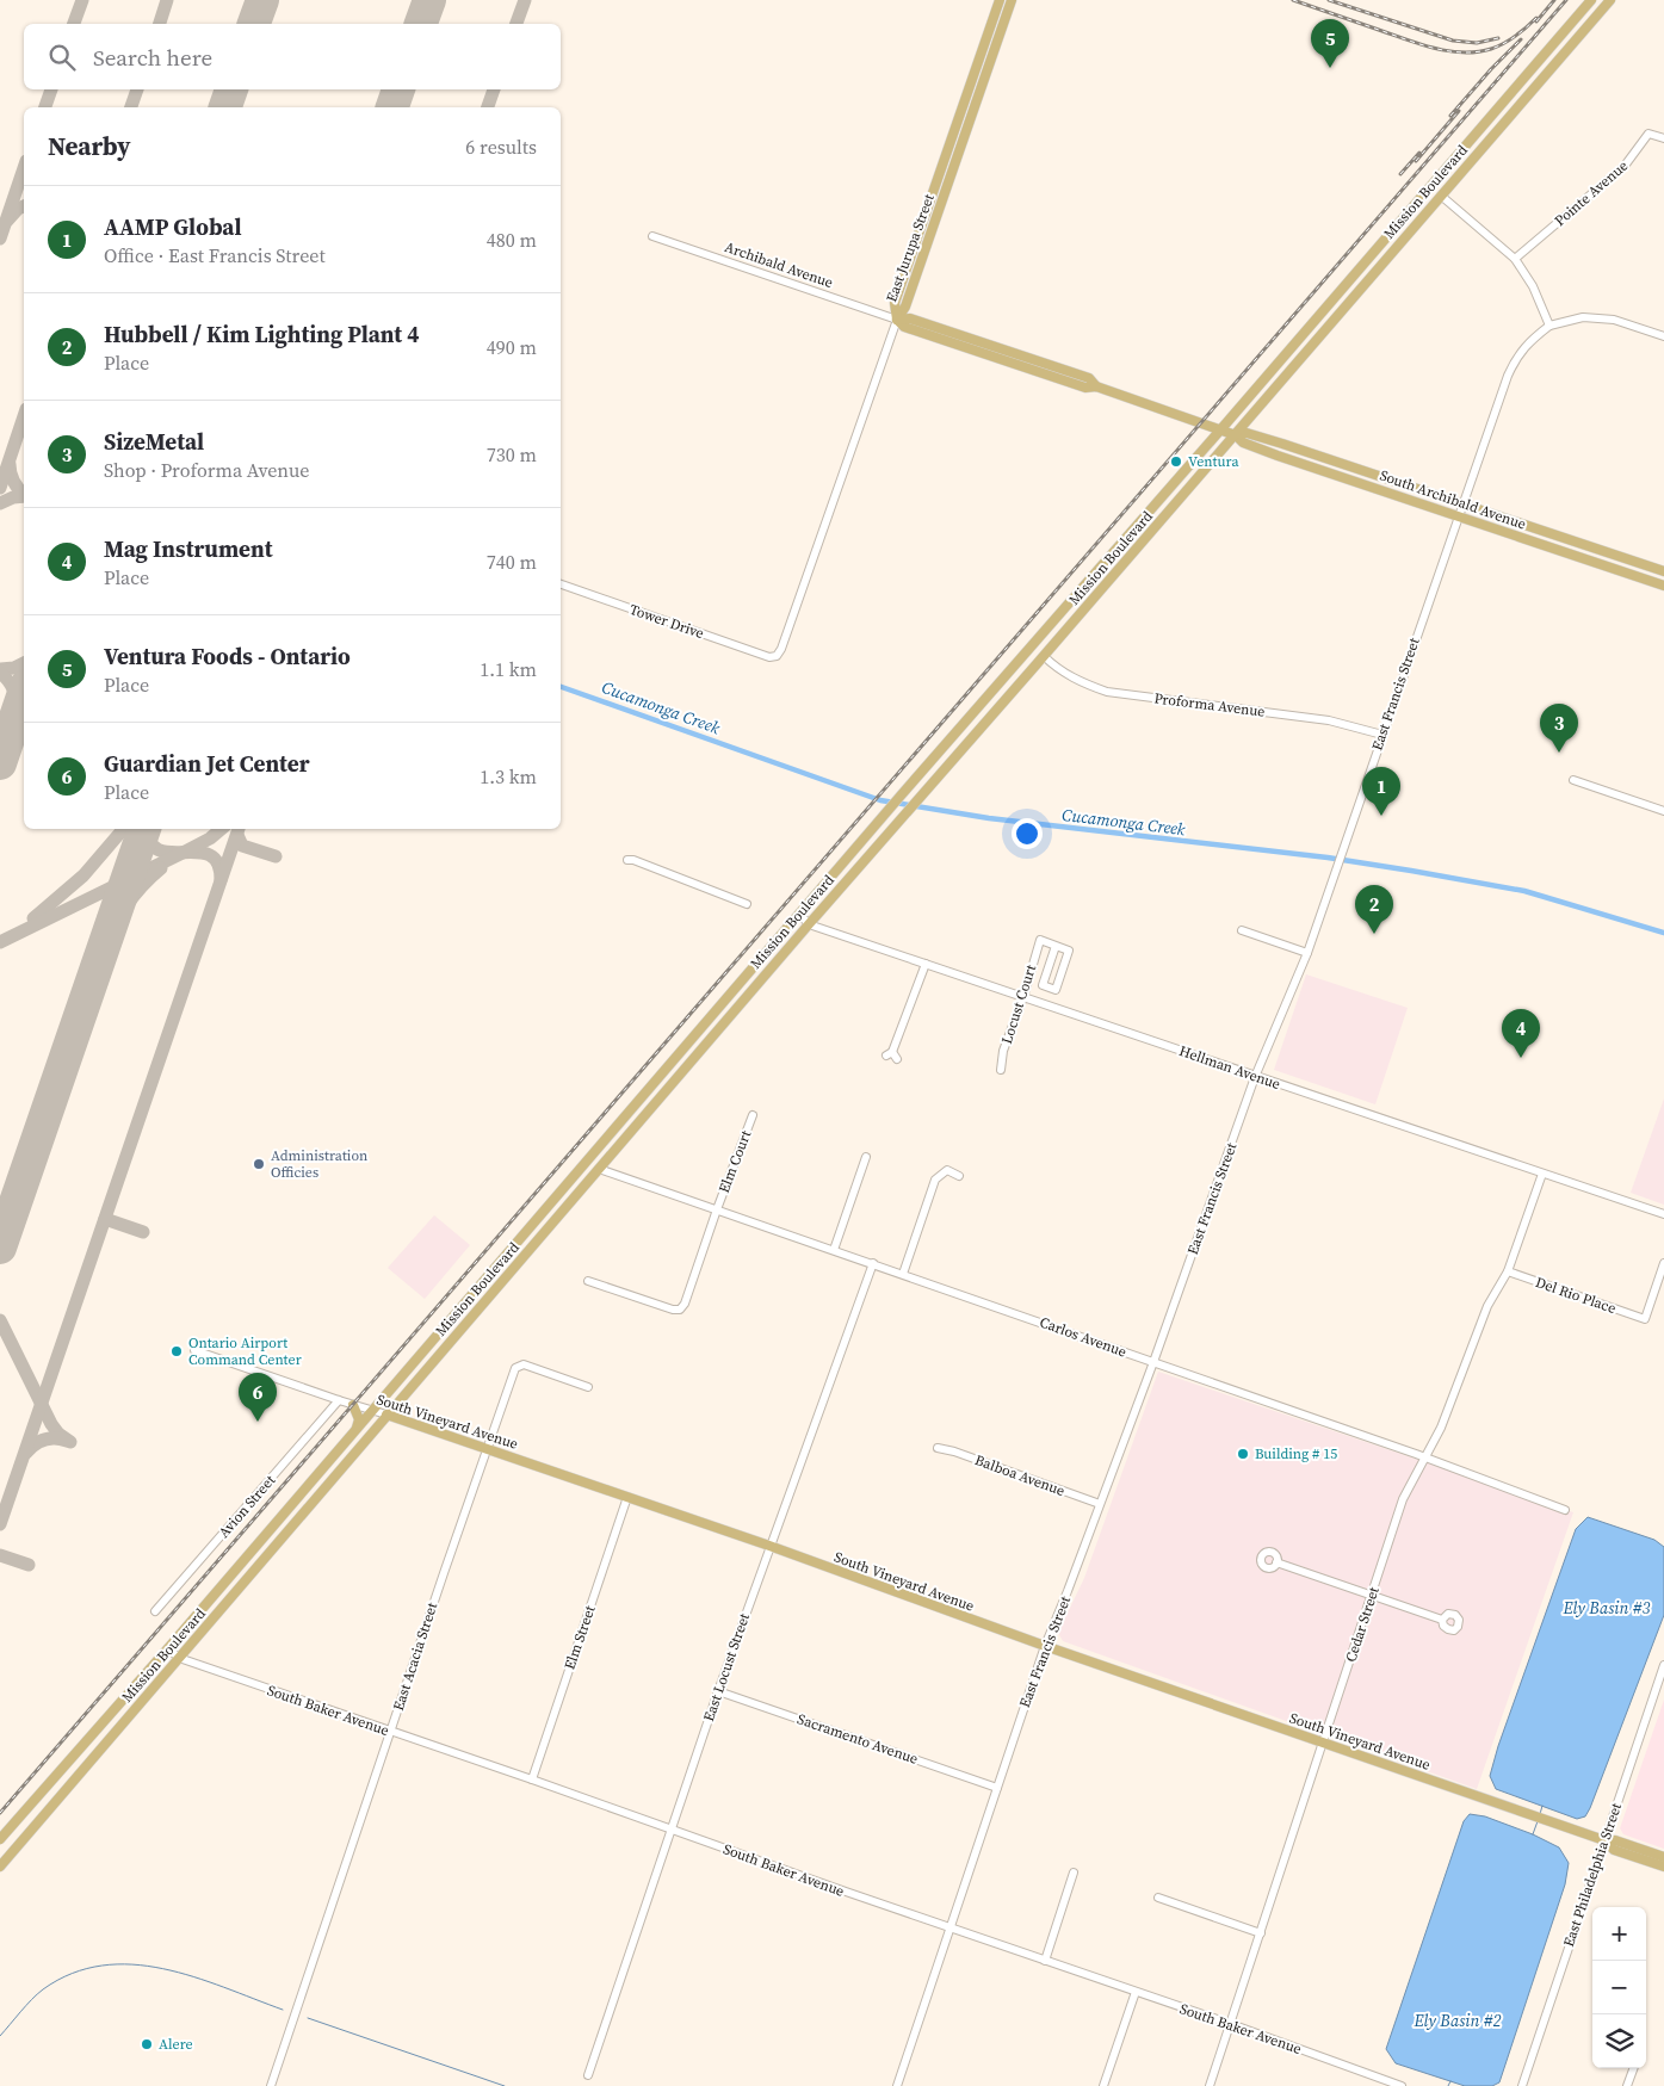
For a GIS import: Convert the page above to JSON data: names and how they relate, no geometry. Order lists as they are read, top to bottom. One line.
{"streets":{"main road":["Mission Boulevard","East Jurupa Street","Archibald Avenue","South Archibald Avenue","South Vineyard Avenue"],"street":["Pointe Avenue","Tower Drive","East Francis Street","Proforma Avenue","Locust Court","Hellman Avenue","Elm Court","Del Rio Place","Carlos Avenue","Balboa Avenue","Avion Street","Cedar Street","Elm Street","East Acacia Street","East Locust Street","South Baker Avenue","Sacramento Avenue","East Philadelphia Street"]},"crossings":[["Mission Boulevard","Archibald Avenue"],["Mission Boulevard","South Archibald Avenue"],["Mission Boulevard","Proforma Avenue"],["Mission Boulevard","Hellman Avenue"],["Mission Boulevard","Carlos Avenue"],["Mission Boulevard","South Vineyard Avenue"],["Mission Boulevard","South Baker Avenue"],["East Jurupa Street","Archibald Avenue"],["East Jurupa Street","Tower Drive"],["Archibald Avenue","South Archibald Avenue"],["Archibald Avenue","Tower Drive"],["South Archibald Avenue","East Francis Street"],["East Francis Street","Proforma Avenue"],["East Francis Street","Hellman Avenue"],["East Francis Street","Carlos Avenue"],["East Francis Street","South Vineyard Avenue"],["East Francis Street","Balboa Avenue"],["East Francis Street","South Baker Avenue"],["East Francis Street","Sacramento Avenue"],["Locust Court","Hellman Avenue"],["Hellman Avenue","Cedar Street"],["Elm Court","Carlos Avenue"],["Del Rio Place","Cedar Street"],["Carlos Avenue","Cedar Street"],["Carlos Avenue","East Locust Street"],["South Vineyard Avenue","Avion Street"],["South Vineyard Avenue","Cedar Street"],["South Vineyard Avenue","Elm Street"],["South Vineyard Avenue","East Acacia Street"],["South Vineyard Avenue","East Locust Street"],["South Vineyard Avenue","East Philadelphia Street"],["Cedar Street","South Baker Avenue"],["Elm Street","South Baker Avenue"],["East Acacia Street","South Baker Avenue"],["East Locust Street","South Baker Avenue"],["East Locust Street","Sacramento Avenue"]],"water":["Cucamonga Creek","Ely Basin #3","Ely Basin #2"],"places":["Ventura","Administration Officies","Ontario Airport Command Center","Building # 15","Alere"],"page":{"pins":["5","3","1","2","4","6"],"search":"Search here","heading":["Nearby","6 results"],"list":[{"mark":"1","name":"AAMP Global","note":"Office · East Francis Street","value":"480 m"},{"mark":"2","name":"Hubbell / Kim Lighting Plant 4","note":"Place","value":"490 m"},{"mark":"3","name":"SizeMetal","note":"Shop · Proforma Avenue","value":"730 m"},{"mark":"4","name":"Mag Instrument","note":"Place","value":"740 m"},{"mark":"5","name":"Ventura Foods - Ontario","note":"Place","value":"1.1 km"},{"mark":"6","name":"Guardian Jet Center","note":"Place","value":"1.3 km"}],"map_buttons":["+","−"]}}
